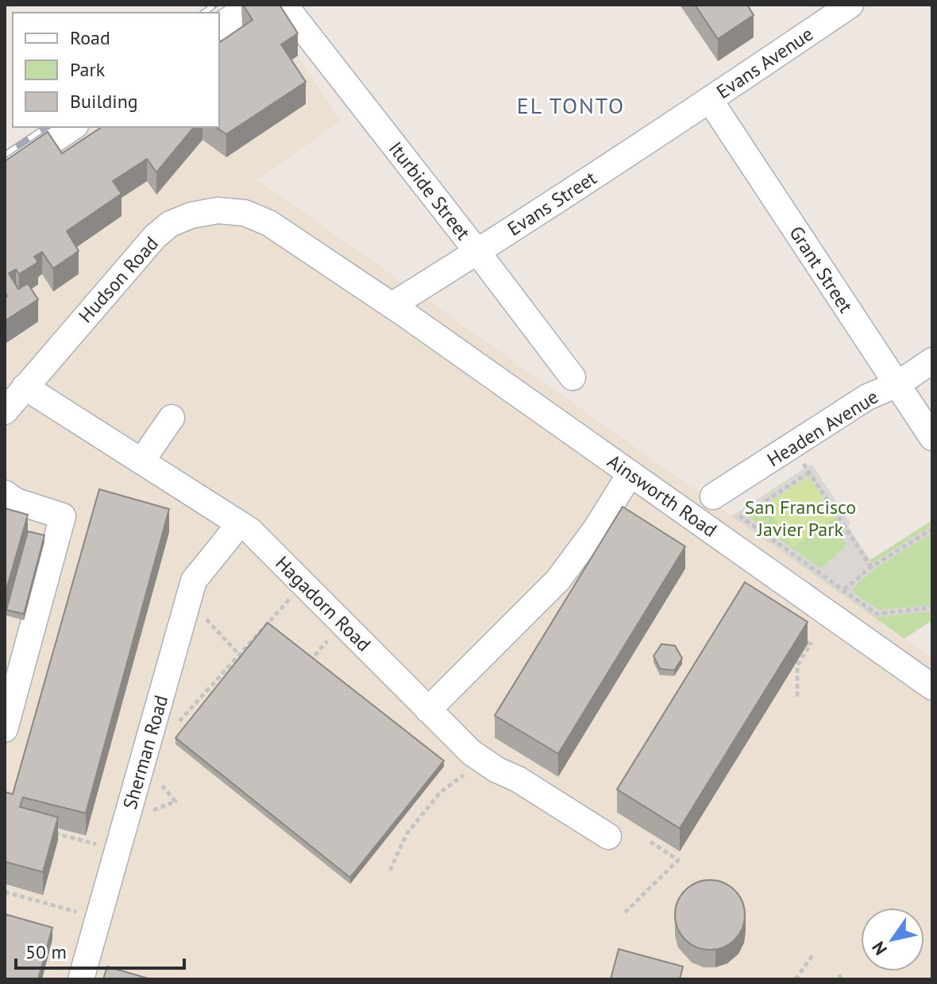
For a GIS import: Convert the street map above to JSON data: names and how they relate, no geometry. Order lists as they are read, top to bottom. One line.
{"streets":{"street":["Evans Avenue","Iturbide Street","Evans Street","Grant Street","Hudson Road","Headen Avenue","Ainsworth Road","Hagadorn Road","Sherman Road"]},"crossings":[["Evans Avenue","Evans Street"],["Evans Avenue","Grant Street"],["Iturbide Street","Evans Street"],["Evans Street","Grant Street"],["Evans Street","Hudson Road"],["Evans Street","Ainsworth Road"],["Grant Street","Headen Avenue"],["Hudson Road","Ainsworth Road"],["Hudson Road","Hagadorn Road"]],"districts":["EL TONTO"],"parks":["San Francisco Javier Park"],"legend":["Road","Park","Building"],"scale_bar":"50 m","north":"bottom left"}
